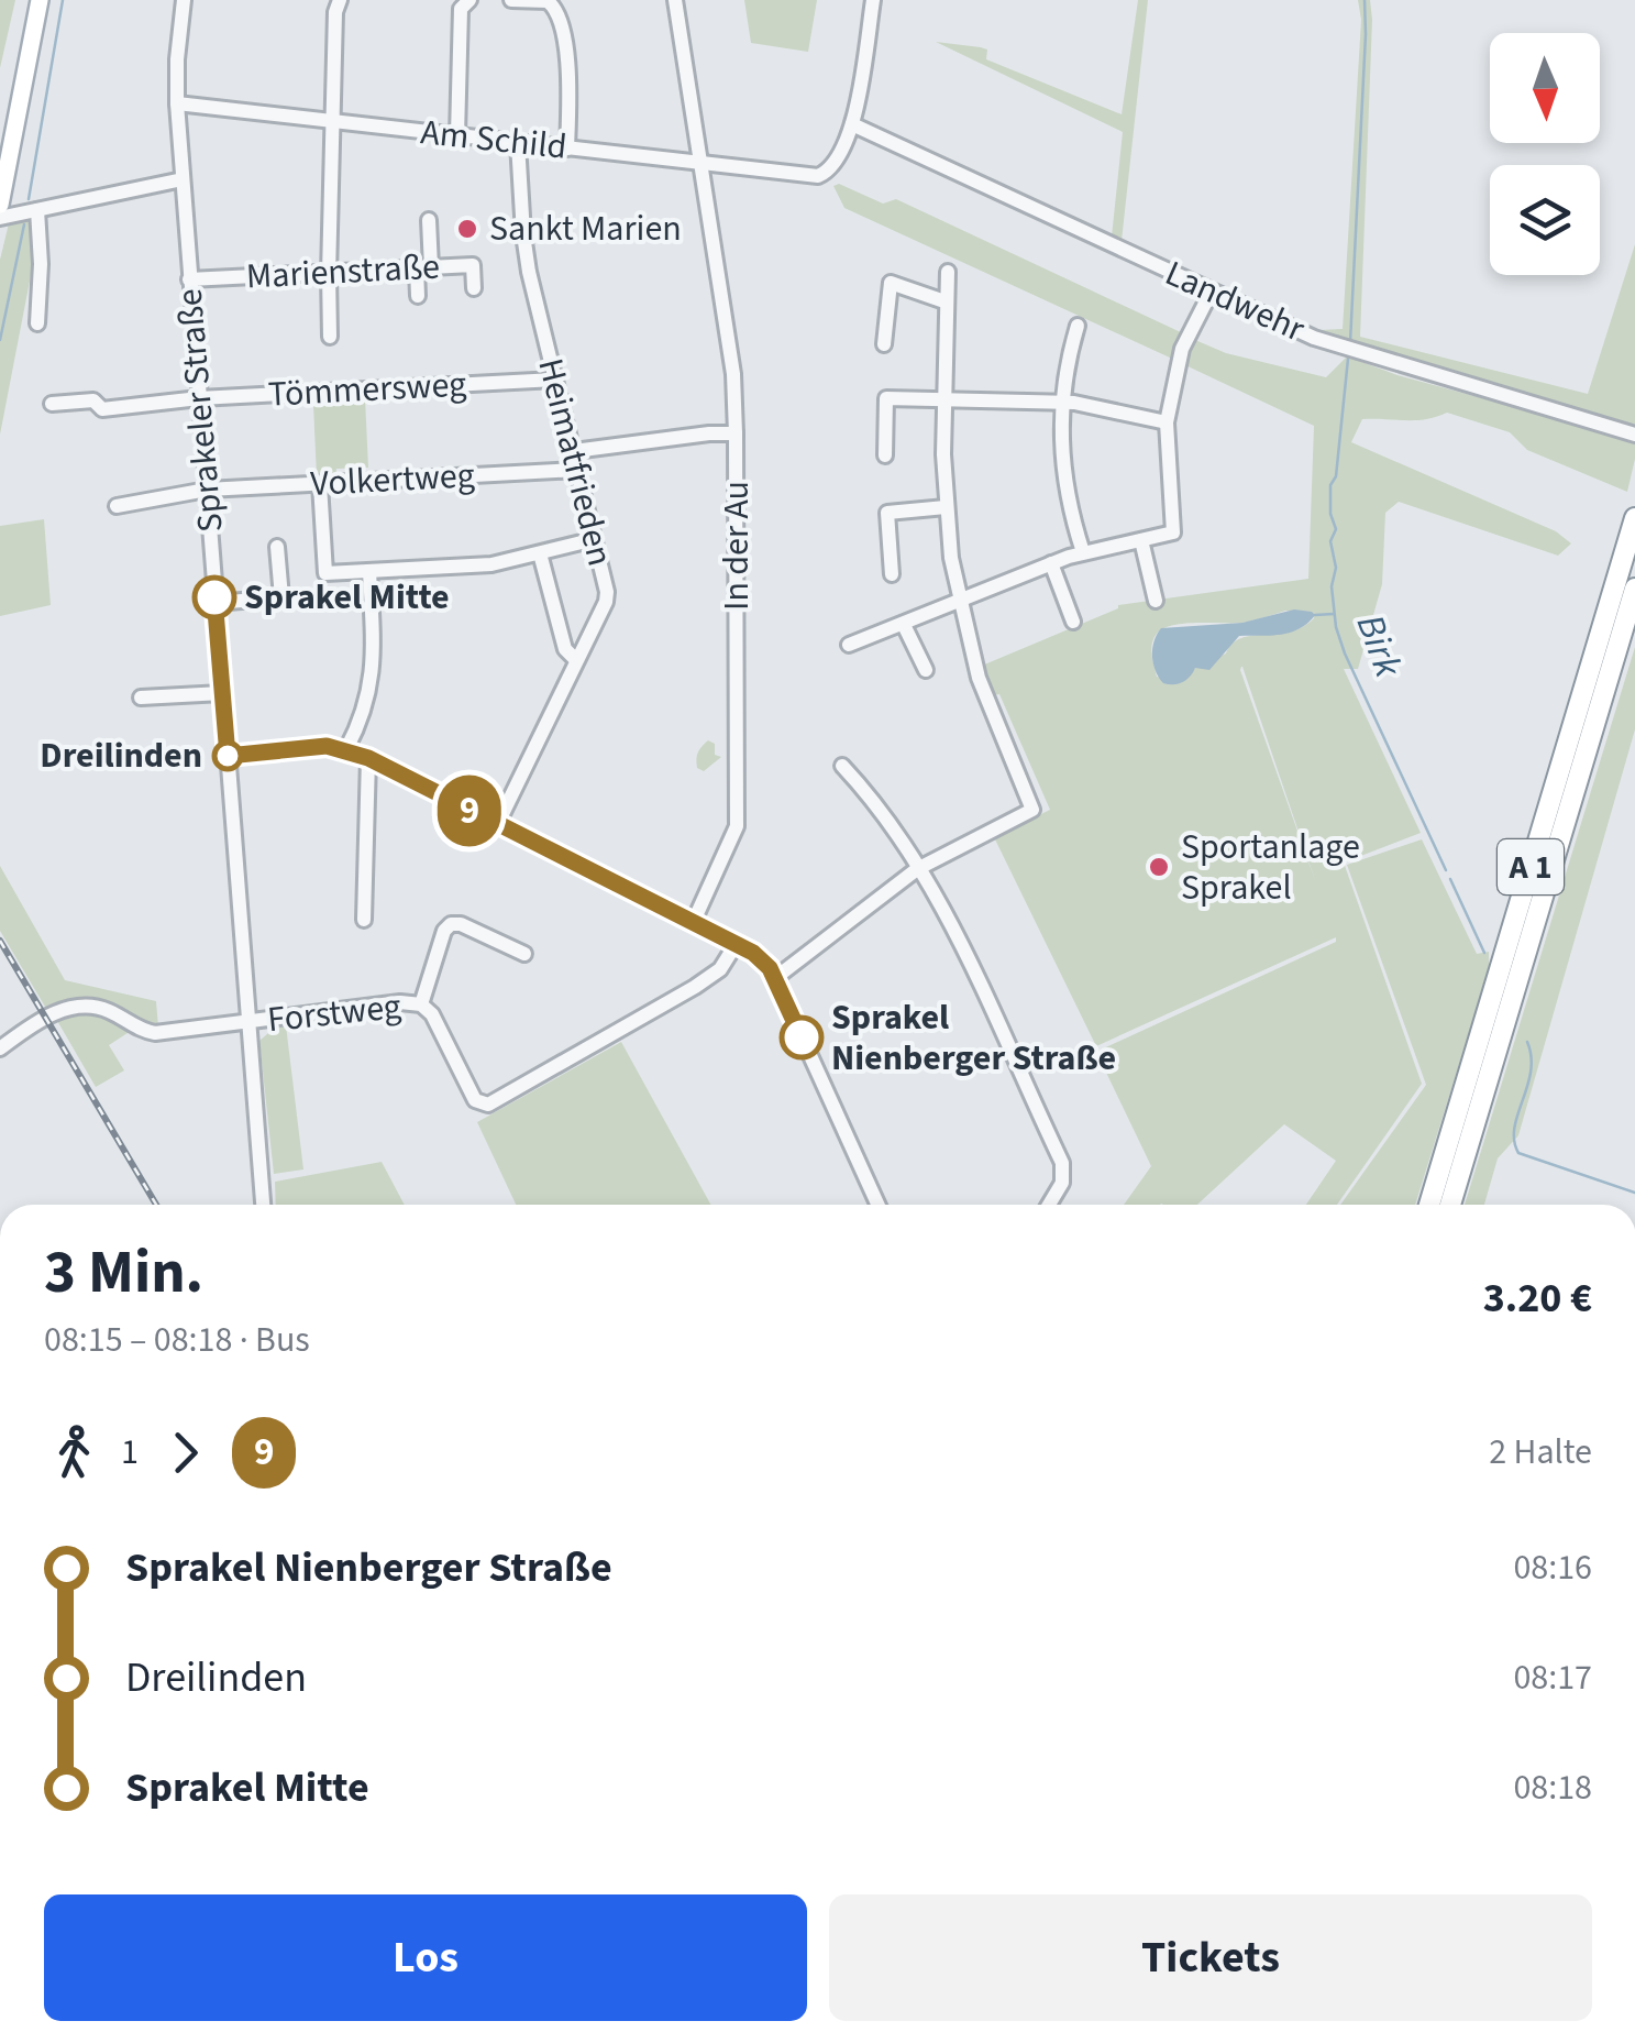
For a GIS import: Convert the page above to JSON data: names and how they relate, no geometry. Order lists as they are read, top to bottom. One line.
{"streets":{"highway":["A 1"],"street":["Am Schild","Marienstraße","Landwehr","Tömmersweg","Sprakeler Straße","Heimatfrieden","Volkertweg","In der Au","Forstweg"]},"crossings":[["Am Schild","Landwehr"],["Am Schild","Sprakeler Straße"],["Am Schild","Heimatfrieden"],["Am Schild","In der Au"],["Marienstraße","Sprakeler Straße"],["Tömmersweg","Sprakeler Straße"],["Tömmersweg","Heimatfrieden"],["Sprakeler Straße","Volkertweg"],["Sprakeler Straße","Forstweg"],["Heimatfrieden","Volkertweg"]],"water":["Birk"],"places":["Sankt Marien","Sprakel Mitte","Dreilinden","Sportanlage Sprakel","Sprakel Nienberger Straße"],"lines":["bus line 9"],"north":"bottom","page":{"on_map":"9","heading":["3 Min.","08:15 – 08:18 · Bus","3.20 €"],"legs":["1","9","2 Halte"],"list":[{"name":"Sprakel Nienberger Straße","value":"08:16"},{"name":"Dreilinden","value":"08:17"},{"name":"Sprakel Mitte","value":"08:18"}],"buttons":["Los","Tickets"]}}
